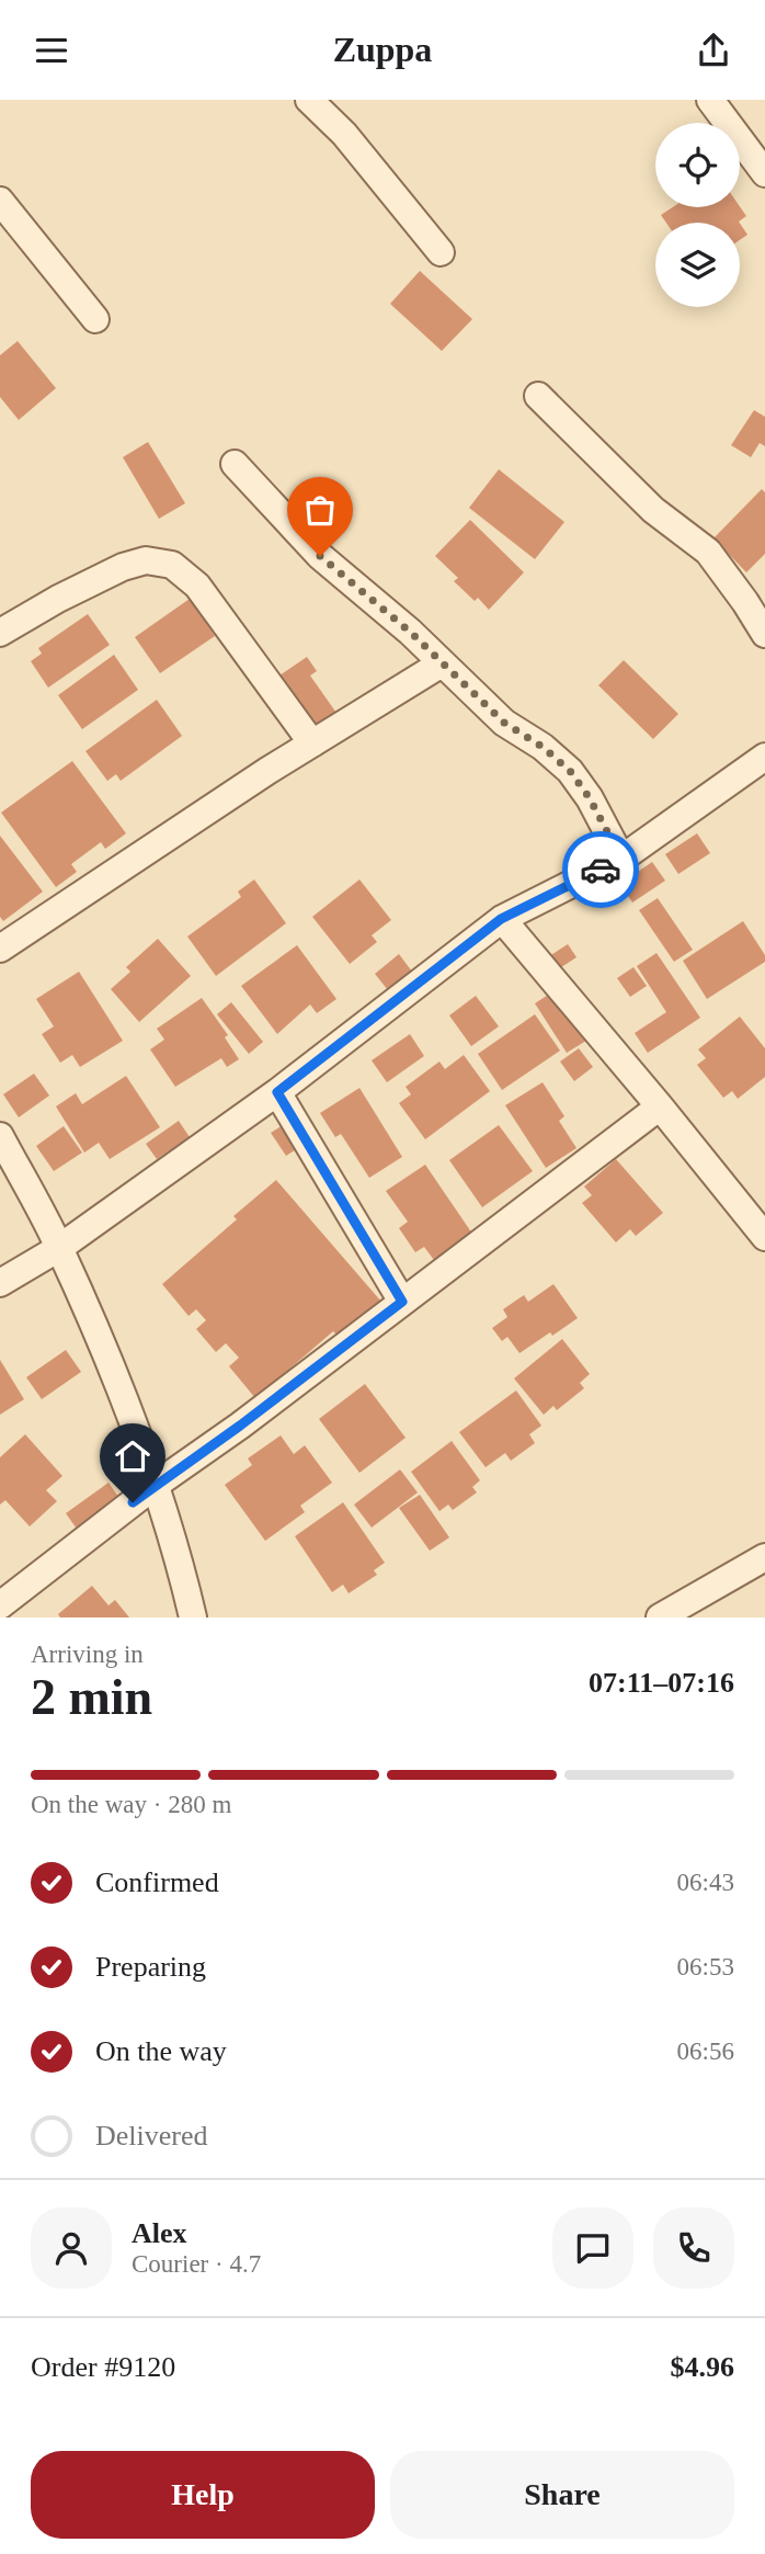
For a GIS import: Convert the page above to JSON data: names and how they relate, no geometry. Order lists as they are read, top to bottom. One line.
{"page":{"header":"Zuppa","heading":["2 min","Arriving in","07:11–07:16"],"panel":["Alex","Courier · 4.7","Order #9120","$4.96"],"bar":"On the way · 280 m","list":[["Confirmed","06:43"],["Preparing","06:53"],["On the way","06:56"],"Delivered"],"buttons":["Help","Share"]}}
